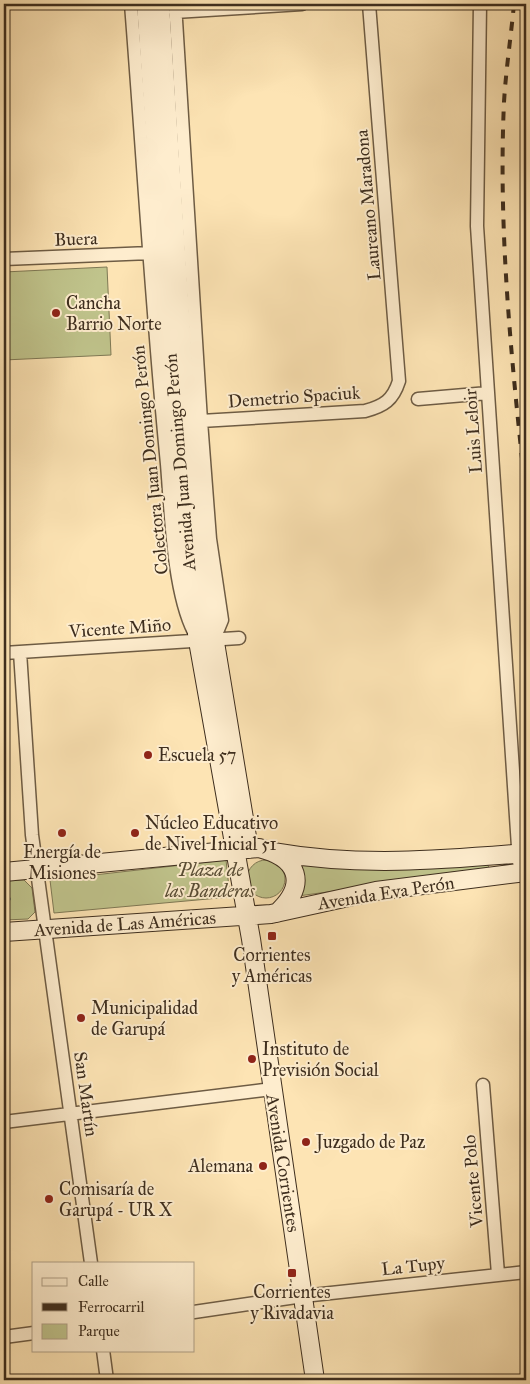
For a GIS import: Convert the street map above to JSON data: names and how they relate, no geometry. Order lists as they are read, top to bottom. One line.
{"streets":{"main road":["Avenida Juan Domingo Perón","Avenida Eva Perón","Avenida de Las Américas","Avenida Corrientes"],"street":["Laureano Maradona","Buera","Demetrio Spaciuk","Luis Leloir","Colectora Juan Domingo Perón","Vicente Miño","San Martín","Vicente Polo","La Tupy"]},"crossings":[["Laureano Maradona","Demetrio Spaciuk"],["Buera","Colectora Juan Domingo Perón"],["Luis Leloir","Avenida Eva Perón"],["Colectora Juan Domingo Perón","Avenida Juan Domingo Perón"],["Colectora Juan Domingo Perón","Vicente Miño"],["Avenida Juan Domingo Perón","Vicente Miño"],["Avenida Juan Domingo Perón","Avenida Eva Perón"],["Avenida Juan Domingo Perón","Avenida de Las Américas"],["Avenida Juan Domingo Perón","Avenida Corrientes"],["Vicente Miño","San Martín"],["Avenida Eva Perón","Avenida de Las Américas"],["Avenida Eva Perón","Avenida Corrientes"],["Avenida de Las Américas","San Martín"],["Avenida de Las Américas","Avenida Corrientes"],["Avenida Corrientes","La Tupy"],["Vicente Polo","La Tupy"]],"parks":["Plaza de las Banderas"],"places":{"other":["Cancha Barrio Norte","Escuela 57","Energía de Misiones","Núcleo Educativo de Nivel Inicial 51","Municipalidad de Garupá","Instituto de Previsión Social","Juzgado de Paz","Alemana","Comisaría de Garupá - UR X"],"transit":["Corrientes y Américas","Corrientes y Rivadavia"]},"legend":["Calle","Ferrocarril","Parque"]}
